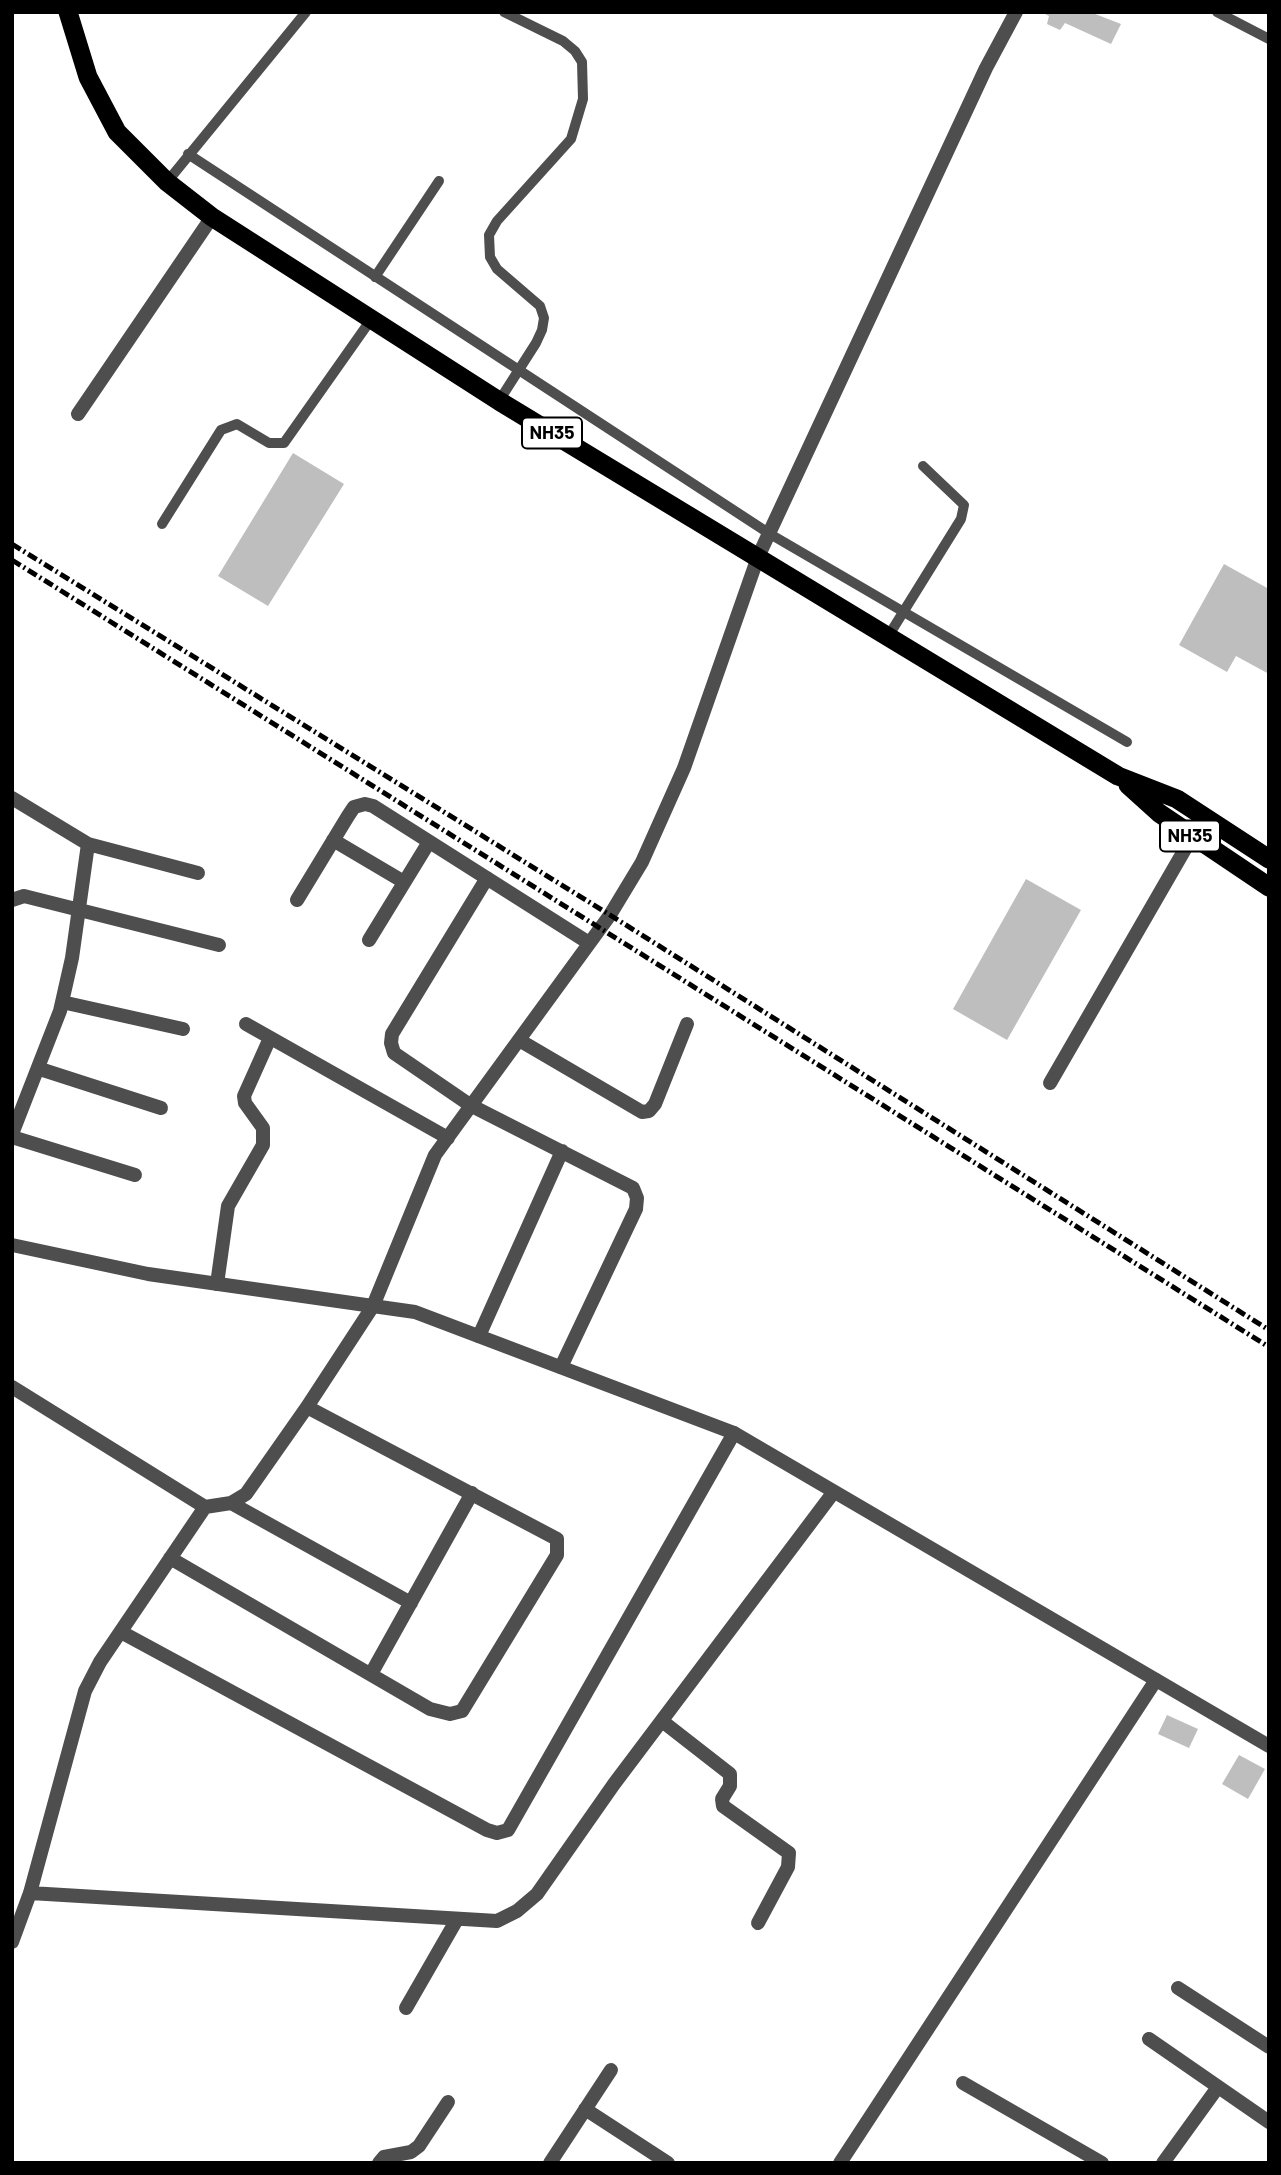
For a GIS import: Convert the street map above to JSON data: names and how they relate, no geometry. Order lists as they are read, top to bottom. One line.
{"streets":{"highway":["NH35"]}}
